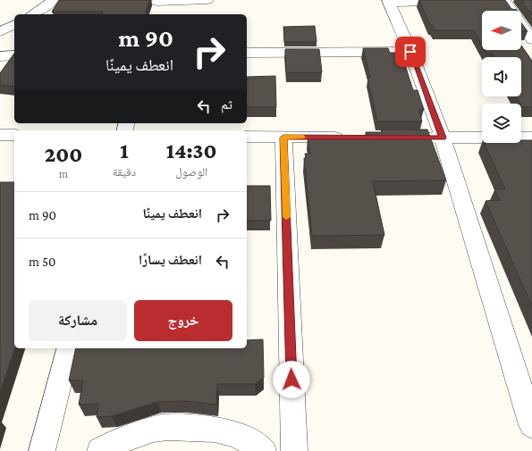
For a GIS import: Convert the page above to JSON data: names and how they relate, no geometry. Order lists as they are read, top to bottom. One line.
{"north":"left","page":{"turn":["90 m","انعطف يمينًا"],"then":"ثم","eta":["14:30","الوصول","1","دقيقة","200","m"],"list":[{"name":"انعطف يمينًا","value":"90 m"},{"name":"انعطف يسارًا","value":"50 m"}],"buttons":["خروج","مشاركة"]}}
